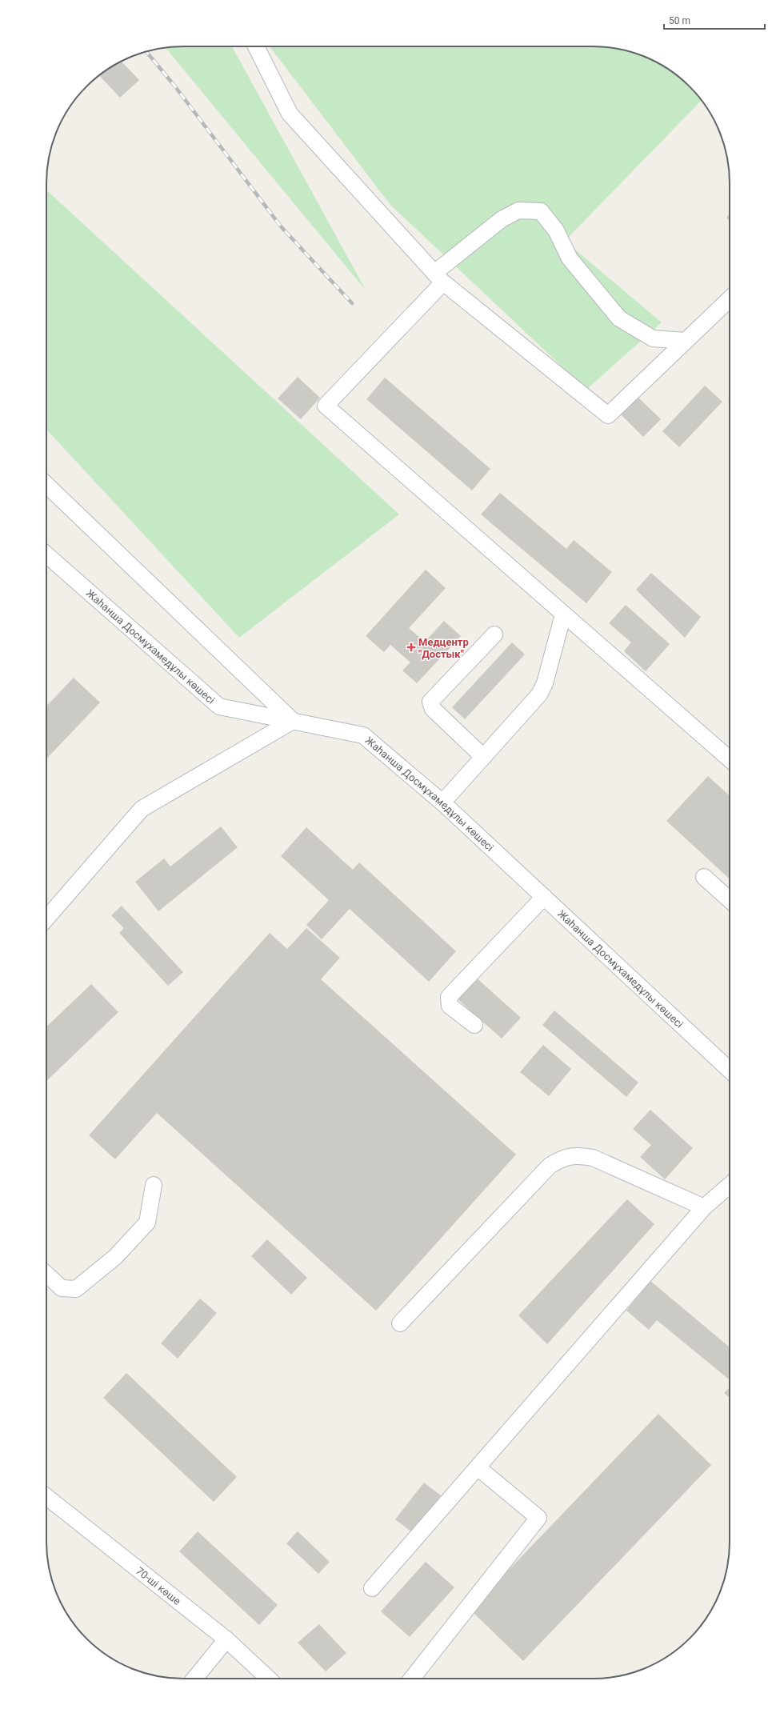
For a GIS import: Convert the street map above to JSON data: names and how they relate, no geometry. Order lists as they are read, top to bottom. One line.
{"streets":{"street":["Жаһанша Досмұхамедұлы көшесі","70-ші көше"]},"places":{"health":["Медцентр \"Достык\""]},"scale_bar":"50 m"}
